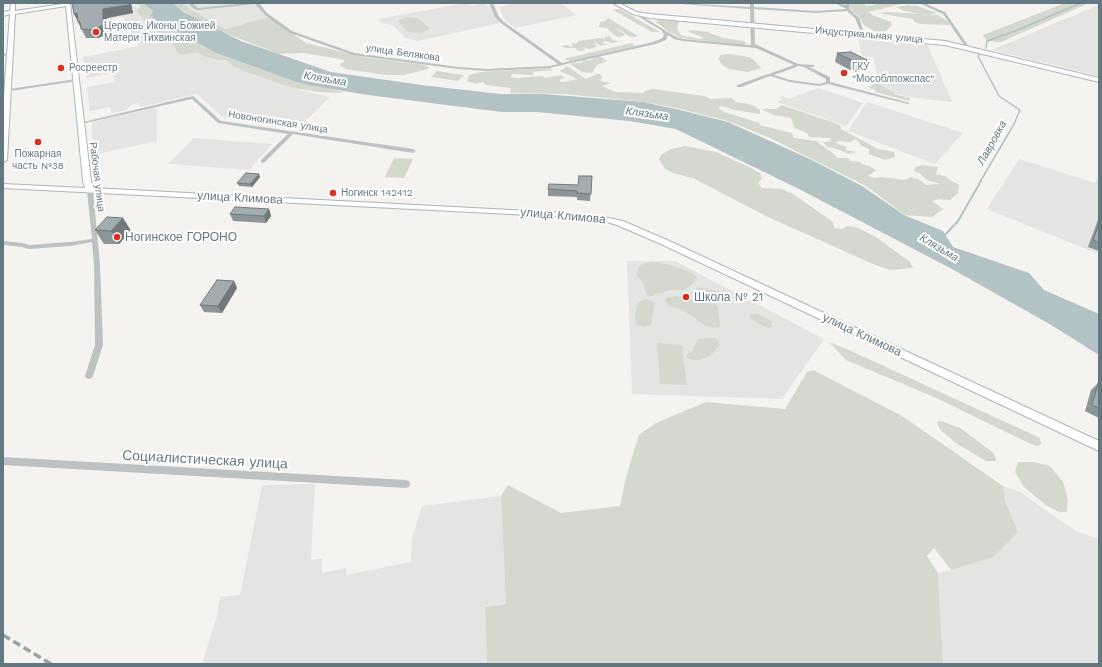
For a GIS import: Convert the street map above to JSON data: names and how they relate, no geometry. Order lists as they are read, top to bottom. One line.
{"streets":{"main road":["Индустриальная улица","Рабочая улица","улица Климова"],"street":["улица Белякова","Новоногинская улица","Социалистическая улица"]},"crossings":[["Новоногинская улица","Рабочая улица"],["Рабочая улица","улица Климова"]],"water":["Клязьма","Лавровка"],"places":["Церковь Иконы Божией Матери Тихвинская","Росреестр","ГКУ \"Мособлпожспас\"","Пожарная часть №38","Ногинск 142412","Ногинское ГОРОНО","Школа № 21"]}
